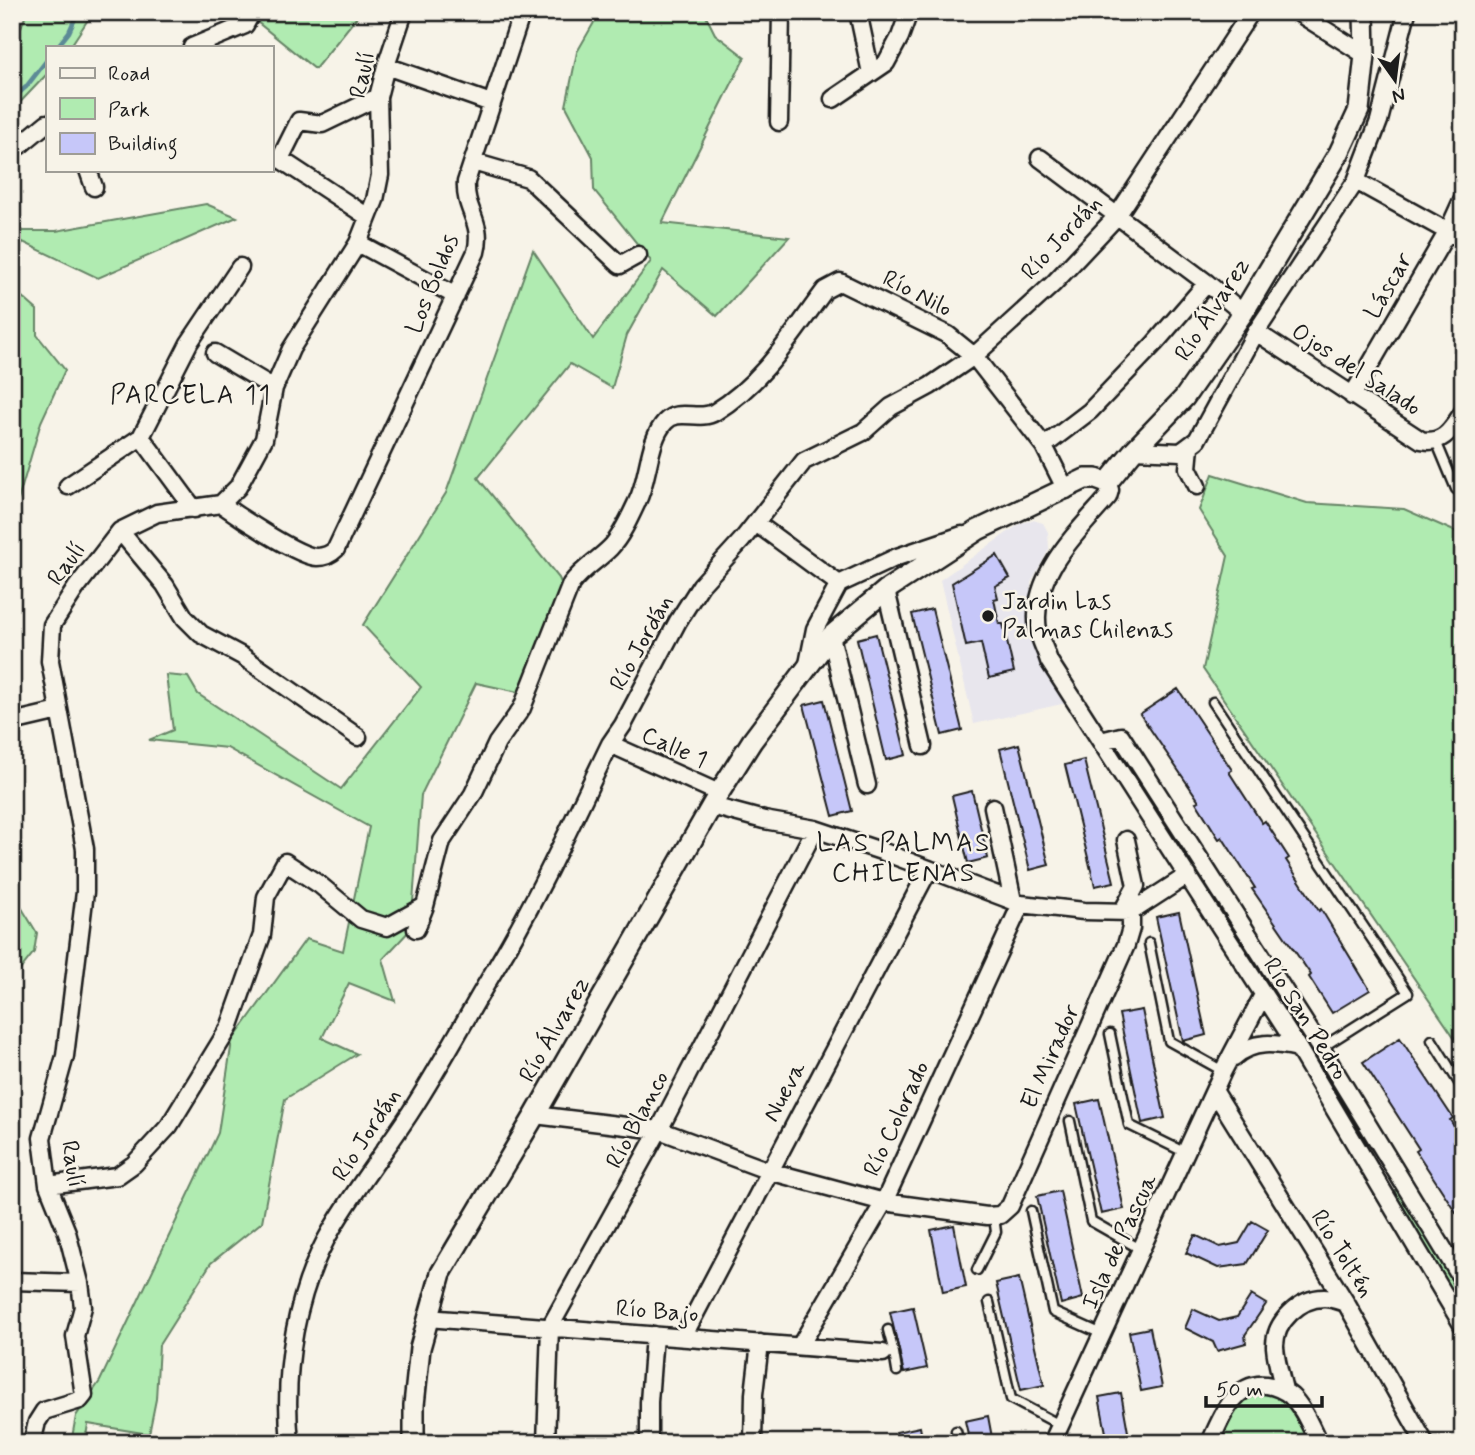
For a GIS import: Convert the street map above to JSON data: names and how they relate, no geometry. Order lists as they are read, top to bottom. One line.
{"streets":{"street":["Raulí","Río Jordán","Los Boldos","Láscar","Río Nilo","Río Álvarez","Ojos del Salado","Calle 1","Río San Pedro","El Mirador","Nueva","Río Colorado","Río Blanco","Isla de Pascua","Río Toltén","Río Bajo"]},"crossings":[["Raulí","Los Boldos"],["Río Jordán","Río Nilo"],["Río Jordán","Calle 1"],["Láscar","Ojos del Salado"],["Río Nilo","Río Álvarez"],["Río Álvarez","Calle 1"],["Río Álvarez","Río San Pedro"],["Río Álvarez","Río Bajo"],["Calle 1","El Mirador"],["Calle 1","Nueva"],["Calle 1","Río Colorado"],["Calle 1","Río Blanco"],["Río San Pedro","Isla de Pascua"],["Nueva","Río Bajo"],["Río Colorado","Río Bajo"],["Río Blanco","Río Bajo"],["Isla de Pascua","Río Toltén"]],"districts":["PARCELA 11","LAS PALMAS CHILENAS"],"places":["Jardin Las Palmas Chilenas"],"legend":["Road","Park","Building"],"scale_bar":"50 m","north":"bottom"}
